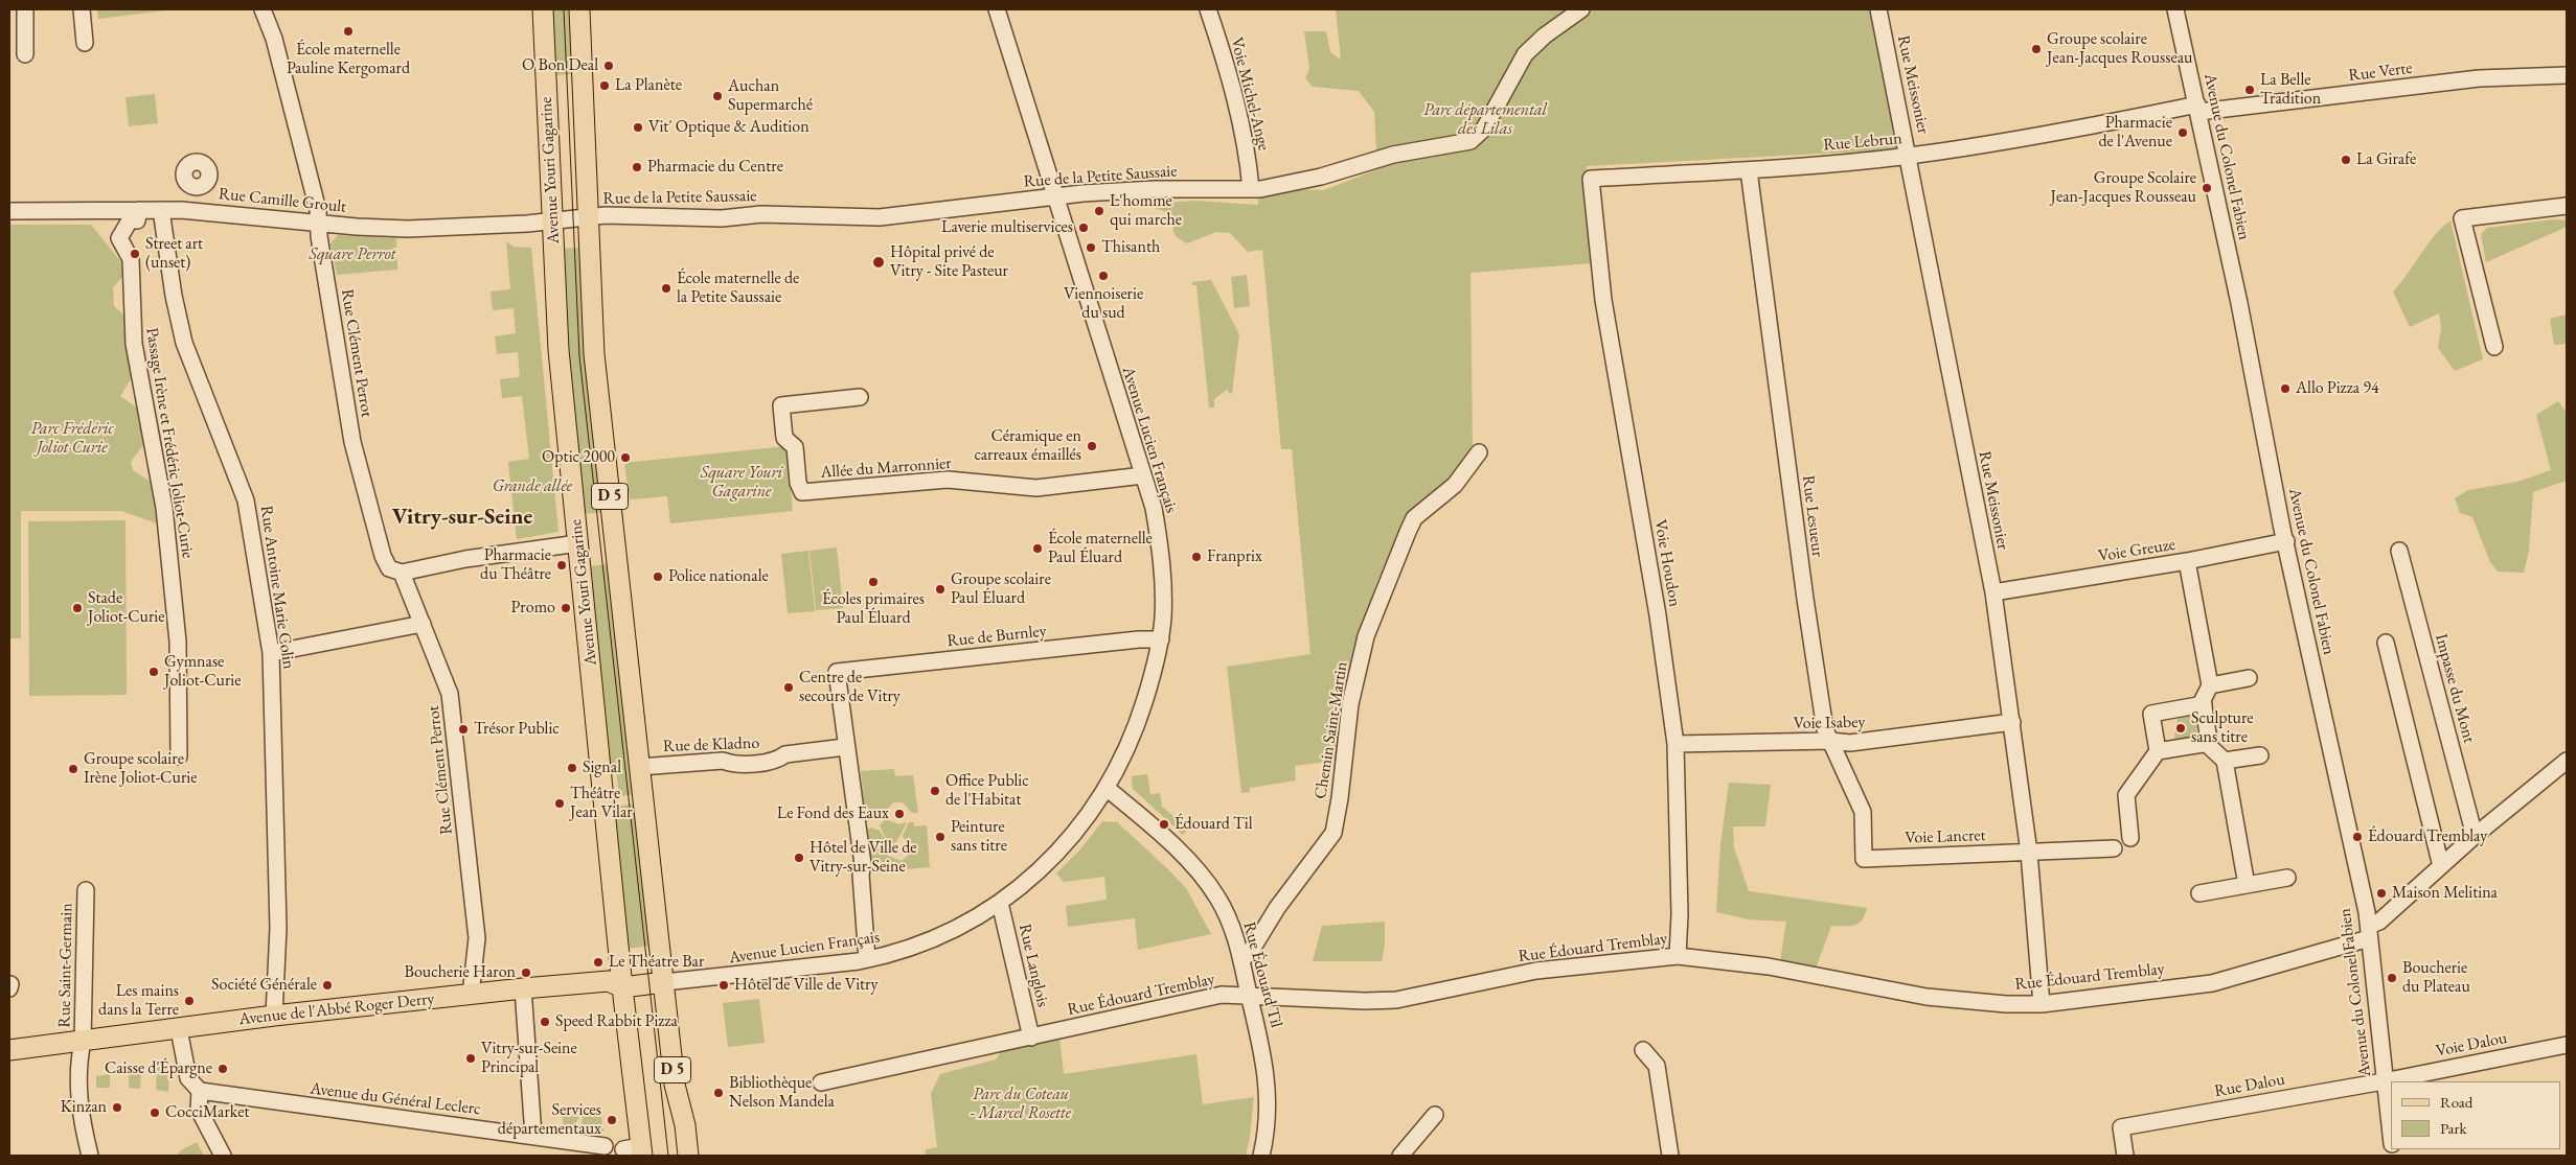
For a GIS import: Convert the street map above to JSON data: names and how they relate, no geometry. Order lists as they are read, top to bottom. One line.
{"streets":{"main road":["Avenue Youri Gagarine","D 5","Avenue de l'Abbé Roger Derry"],"street":["Rue Verte","Rue Meissonier","Voie Michel-Ange","Rue Lebrun","Avenue du Colonel Fabien","Rue de la Petite Saussaie","Rue Camille Groult","Rue Clément Perrot","Avenue Lucien Français","Passage Irène et Frédéric Joliot-Curie","Allée du Marronnier","Rue Lesueur","Voie Greuze","Voie Houdon","Rue Antoine Marie Colin","Rue de Burnley","Impasse du Mont","Voie Isabey","Chemin Saint-Martin","Rue de Kladno","Voie Lancret","Rue Édouard Tremblay","Rue Saint-Germain","Rue Langlois","Rue Édouard Til","Voie Dalou","Rue Dalou","Avenue du Général Leclerc"]},"crossings":[["Rue Verte","Rue Lebrun"],["Rue Verte","Avenue du Colonel Fabien"],["Rue Meissonier","Rue Lebrun"],["Rue Meissonier","Voie Greuze"],["Rue Meissonier","Voie Isabey"],["Rue Meissonier","Voie Lancret"],["Rue Meissonier","Rue Édouard Tremblay"],["Voie Michel-Ange","Rue de la Petite Saussaie"],["Rue Lebrun","Avenue du Colonel Fabien"],["Rue Lebrun","Rue Lesueur"],["Rue Lebrun","Voie Houdon"],["Avenue du Colonel Fabien","Voie Greuze"],["Avenue du Colonel Fabien","Rue Édouard Tremblay"],["Avenue du Colonel Fabien","Voie Dalou"],["Avenue du Colonel Fabien","Rue Dalou"],["Avenue Youri Gagarine","Rue de la Petite Saussaie"],["Avenue Youri Gagarine","Rue Camille Groult"],["Avenue Youri Gagarine","Avenue Lucien Français"],["Avenue Youri Gagarine","D 5"],["Avenue Youri Gagarine","Rue de Kladno"],["Avenue Youri Gagarine","Avenue de l'Abbé Roger Derry"],["Rue de la Petite Saussaie","Rue Camille Groult"],["Rue de la Petite Saussaie","Avenue Lucien Français"],["Rue Camille Groult","Rue Clément Perrot"],["Rue Camille Groult","Passage Irène et Frédéric Joliot-Curie"],["Rue Camille Groult","Rue Antoine Marie Colin"],["Rue Clément Perrot","Avenue de l'Abbé Roger Derry"],["Avenue Lucien Français","Allée du Marronnier"],["Avenue Lucien Français","D 5"],["Avenue Lucien Français","Rue de Burnley"],["Avenue Lucien Français","Rue Langlois"],["Avenue Lucien Français","Rue Édouard Til"],["Avenue Lucien Français","Avenue de l'Abbé Roger Derry"],["D 5","Avenue de l'Abbé Roger Derry"],["Rue Lesueur","Voie Isabey"],["Rue Lesueur","Voie Lancret"],["Voie Houdon","Voie Isabey"],["Voie Houdon","Rue Édouard Tremblay"],["Rue Antoine Marie Colin","Avenue de l'Abbé Roger Derry"],["Rue de Burnley","Rue de Kladno"],["Impasse du Mont","Rue Édouard Tremblay"],["Chemin Saint-Martin","Rue Édouard Til"],["Rue Édouard Tremblay","Rue Langlois"],["Rue Édouard Tremblay","Rue Édouard Til"],["Rue Saint-Germain","Avenue de l'Abbé Roger Derry"],["Voie Dalou","Rue Dalou"]],"districts":["Vitry-sur-Seine"],"parks":["Parc départemental des Lilas","Square Perrot","Parc Frédéric Joliot Curie","Square Youri Gagarine","Grande allée","Parc du Coteau - Marcel Rosette"],"places":["École maternelle Pauline Kergomard","Groupe scolaire Jean-Jacques Rousseau","O Bon Deal","La Planète","La Belle Tradition","Auchan Supermarché","Vit' Optique & Audition","Pharmacie de l'Avenue","La Girafe","Pharmacie du Centre","Groupe Scolaire Jean-Jacques Rousseau","L'homme qui marche","Laverie multiservices","Thisanth","Street art (unset)","Hôpital privé de Vitry - Site Pasteur","Viennoiserie du sud","École maternelle de la Petite Saussaie","Allo Pizza 94","Céramique en carreaux émaillés","Optic 2000","École maternelle Paul Éluard","Franprix","Pharmacie du Théâtre","Police nationale","Écoles primaires Paul Éluard","Groupe scolaire Paul Éluard","Stade Joliot-Curie","Promo","Gymnase Joliot-Curie","Centre de secours de Vitry","Sculpture sans titre","Trésor Public","Signal","Groupe scolaire Irène Joliot-Curie","Office Public de l'Habitat","Théâtre Jean Vilar","Le Fond des Eaux","Édouard Til","Peinture sans titre","Édouard Tremblay","Hôtel de Ville de Vitry-sur-Seine","Maison Melitina","Le Théatre Bar","Boucherie Haron","Boucherie du Plateau","Société Générale","Hôtel de Ville de Vitry","Les mains dans la Terre","Speed Rabbit Pizza","Vitry-sur-Seine Principal","Caisse d'Épargne","Bibliothèque Nelson Mandela","Kinzan","CocciMarket","Services départementaux"],"legend":["Road","Park"]}
